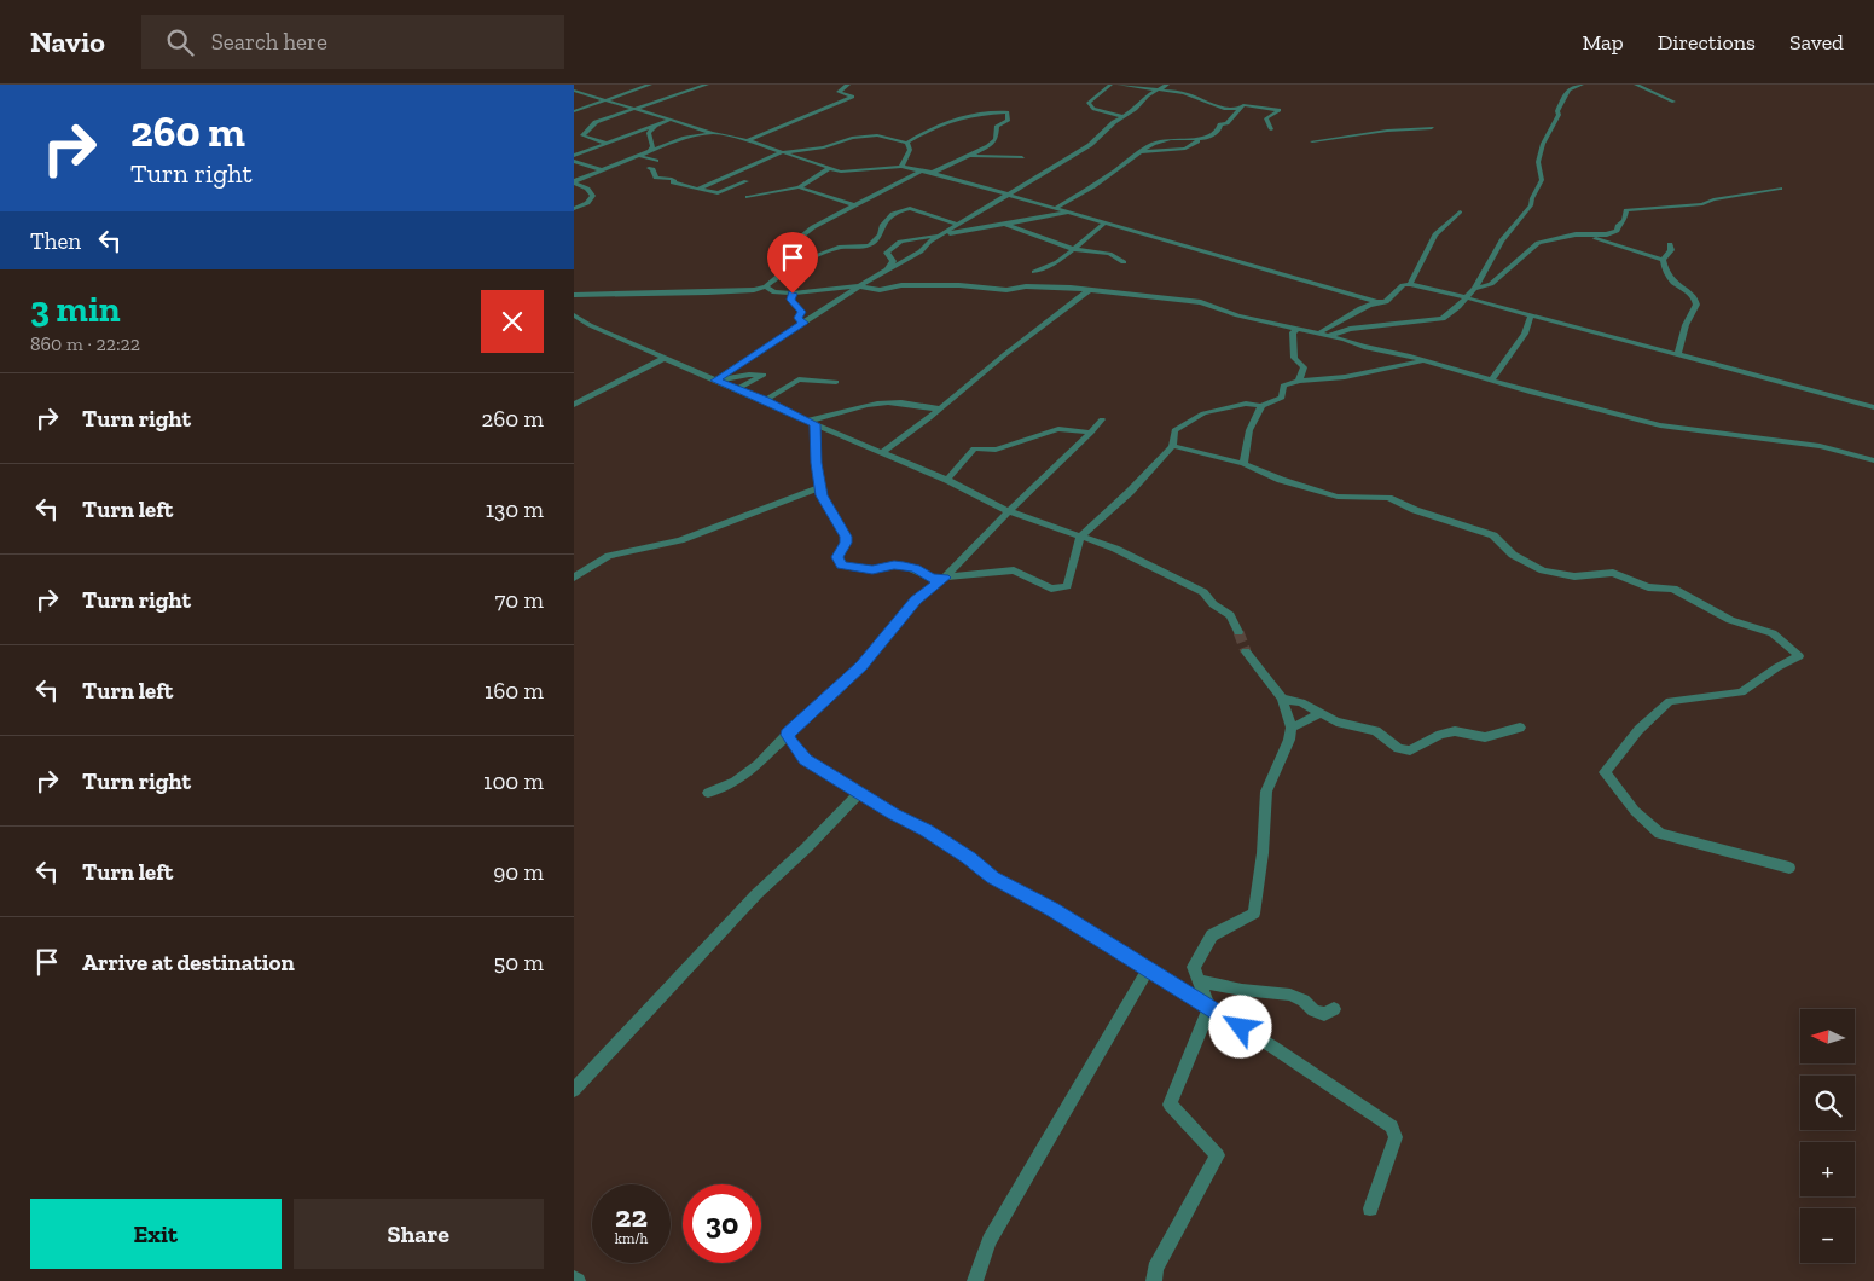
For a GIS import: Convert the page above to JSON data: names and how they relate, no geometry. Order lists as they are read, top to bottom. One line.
{"north":"left","page":{"header":"Navio","search":"Search here","nav":["Map","Directions","Saved"],"turn":["260 m","Turn right"],"then":"Then","heading":["3 min","860 m · 22:22"],"list":[{"name":"Turn right","value":"260 m"},{"name":"Turn left","value":"130 m"},{"name":"Turn right","value":"70 m"},{"name":"Turn left","value":"160 m"},{"name":"Turn right","value":"100 m"},{"name":"Turn left","value":"90 m"},{"name":"Arrive at destination","value":"50 m"}],"map_buttons":["+","−"],"speed":"22 km/h","limit":"30","buttons":["Exit","Share"]}}
